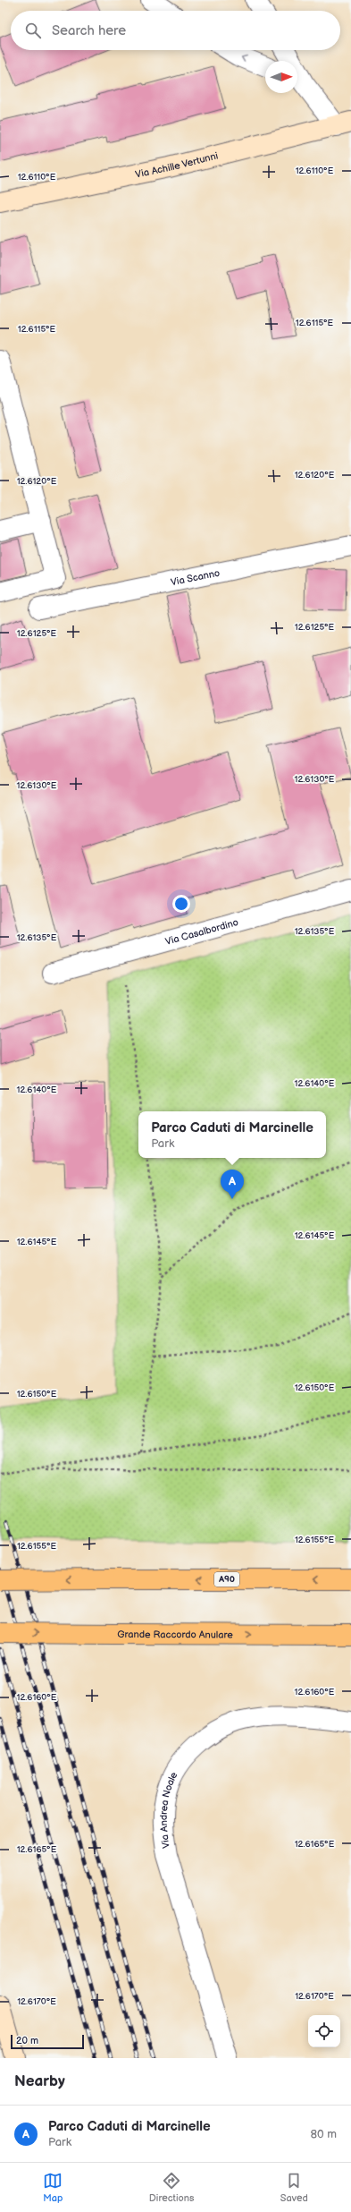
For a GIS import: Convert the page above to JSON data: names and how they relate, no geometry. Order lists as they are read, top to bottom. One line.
{"streets":{"highway":["A90","Grande Raccordo Anulare"],"street":["Via Achille Vertunni","Via Scanno","Via Casalbordino","Via Andrea Noale"]},"scale_bar":"20 m","north":"right","page":{"search":"Search here","popup":["Parco Caduti di Marcinelle","Park"],"pins":"A","scale":"20 m","heading":"Nearby","list":[{"mark":"A","name":"Parco Caduti di Marcinelle","note":"Park","value":"80 m"}],"nav":["Map","Directions","Saved"]},"coordinates":["12.6110°E","12.6115°E","12.6120°E","12.6125°E","12.6130°E","12.6135°E","12.6140°E","12.6145°E","12.6150°E","12.6155°E","12.6160°E","12.6165°E","12.6170°E"]}
